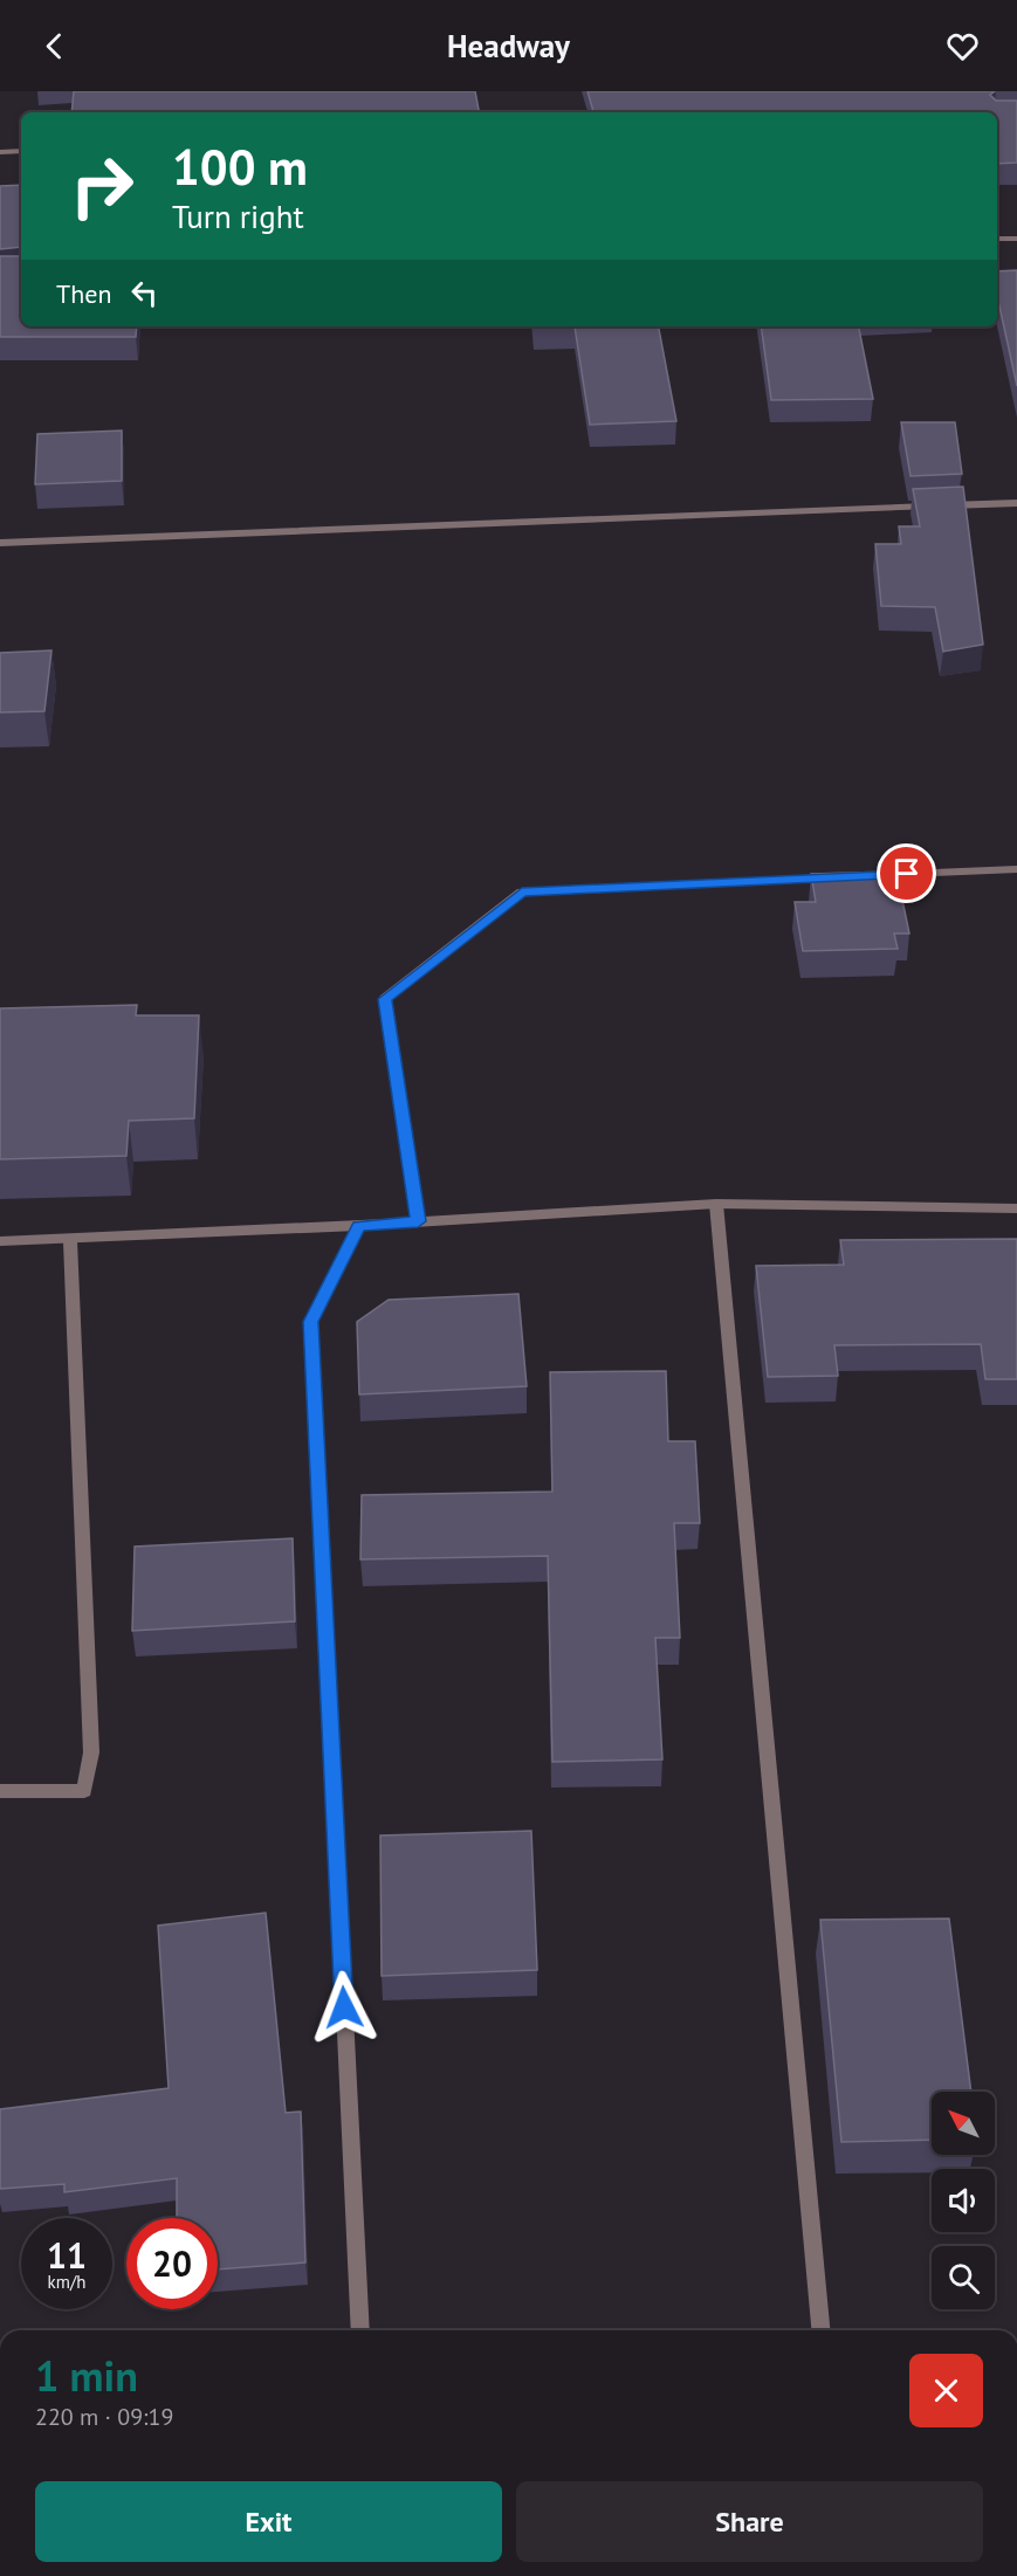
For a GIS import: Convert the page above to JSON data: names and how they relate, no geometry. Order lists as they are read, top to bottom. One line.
{"north":"top left","page":{"header":"Headway","turn":["100 m","Turn right"],"then":"Then","speed":"11 km/h","limit":"20","heading":["1 min","220 m · 09:19"],"buttons":["Exit","Share"]}}
